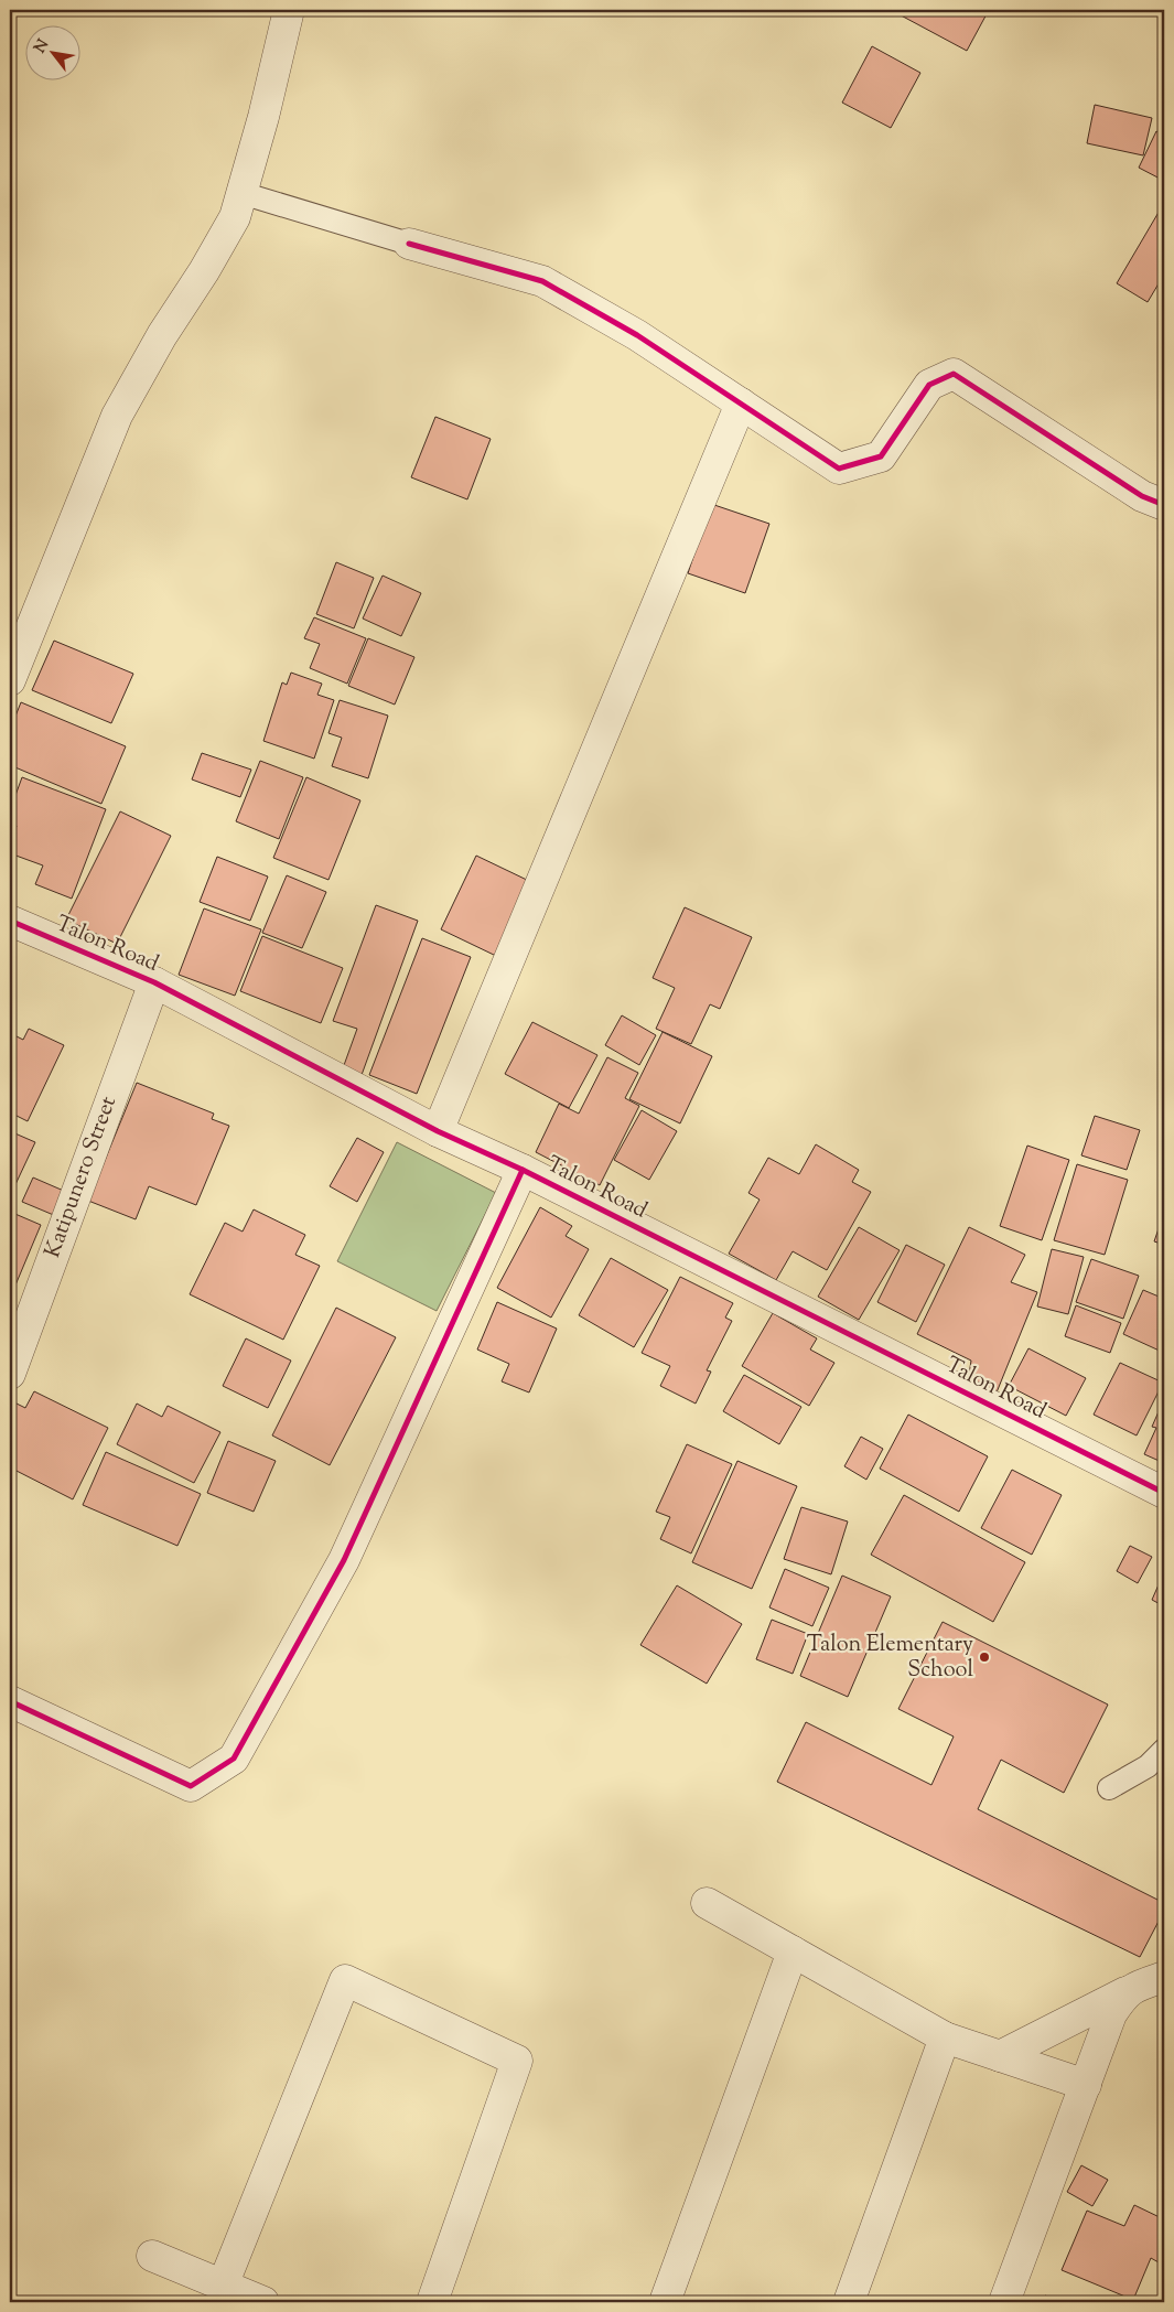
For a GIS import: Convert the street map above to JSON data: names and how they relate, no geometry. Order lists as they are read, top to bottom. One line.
{"streets":{"street":["Talon Road","Katipunero Street"]},"crossings":[["Talon Road","Katipunero Street"]],"places":["Talon Elementary School"],"north":"top left"}
